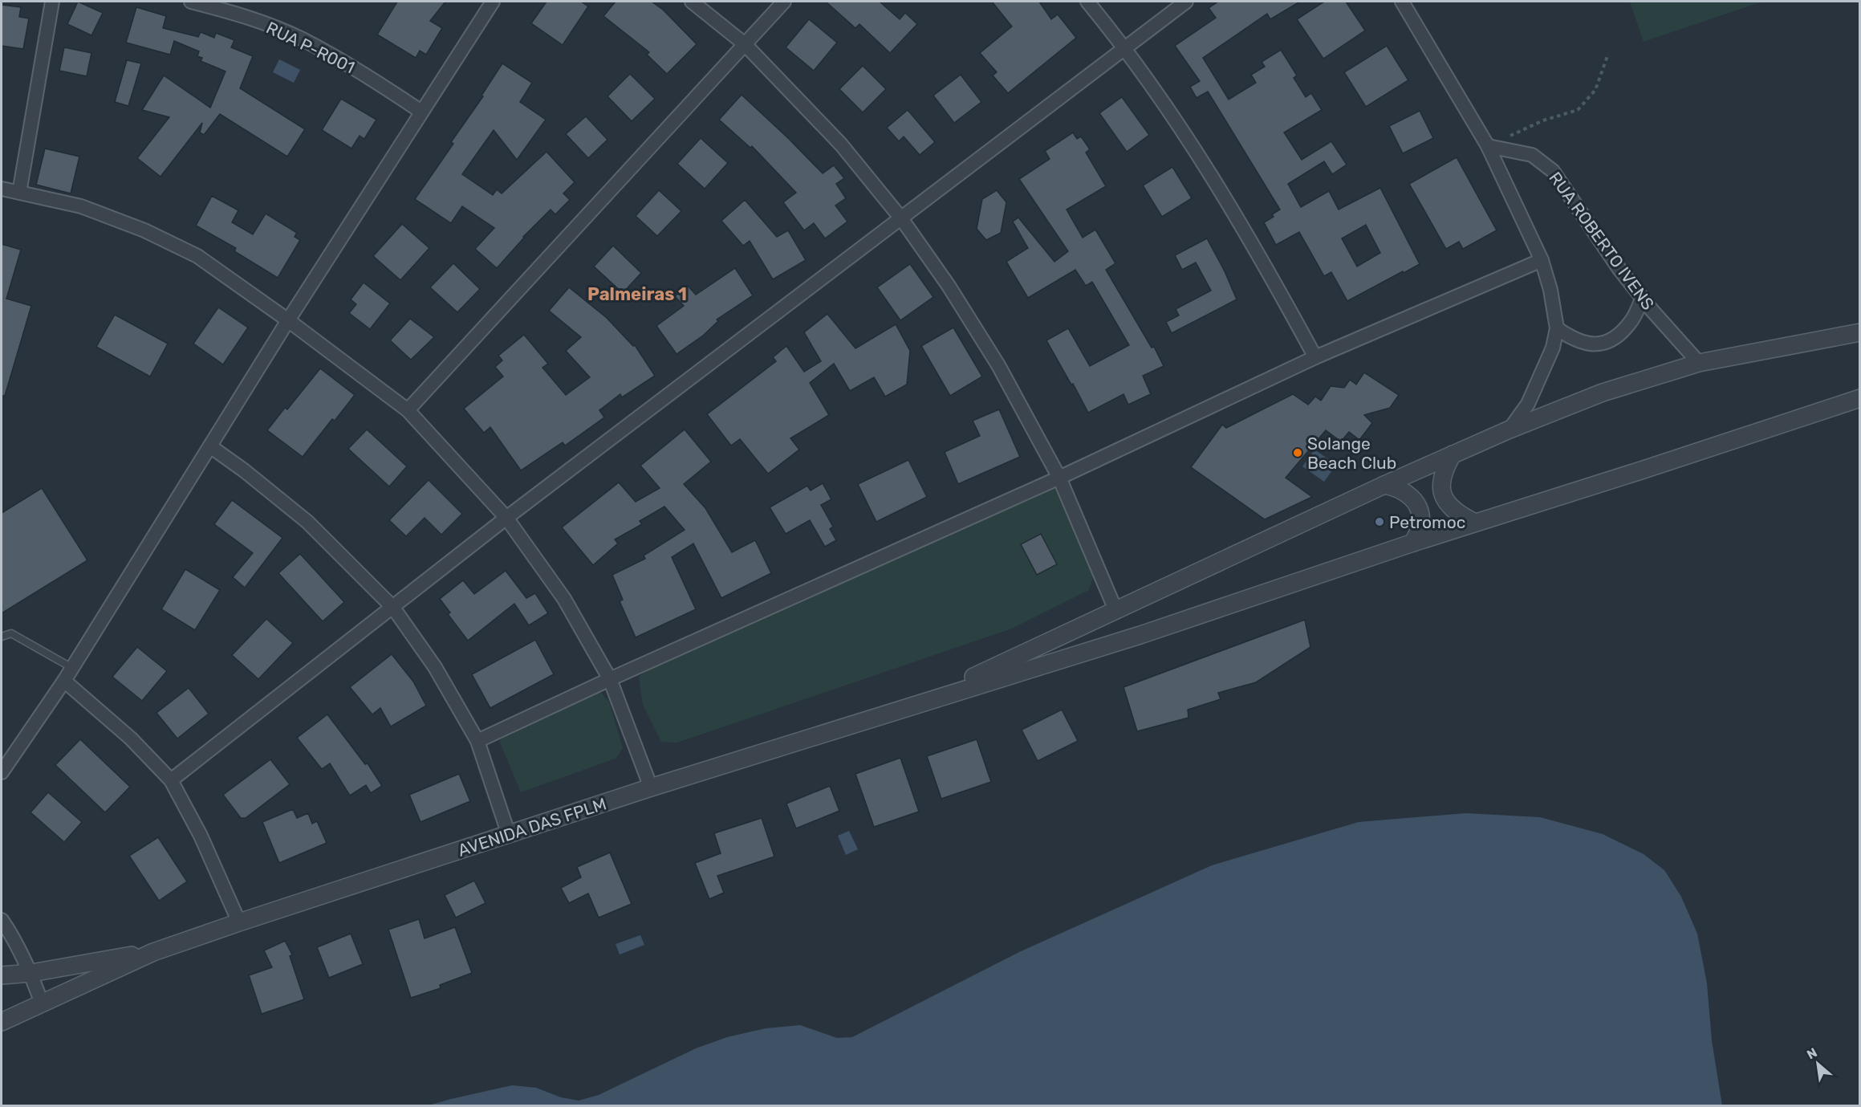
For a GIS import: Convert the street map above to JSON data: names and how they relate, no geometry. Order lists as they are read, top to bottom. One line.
{"streets":{"street":["RUA P-R001","RUA ROBERTO IVENS","AVENIDA DAS FPLM"]},"districts":["Palmeiras 1"],"places":["Solange Beach Club","Petromoc"],"north":"top left"}
